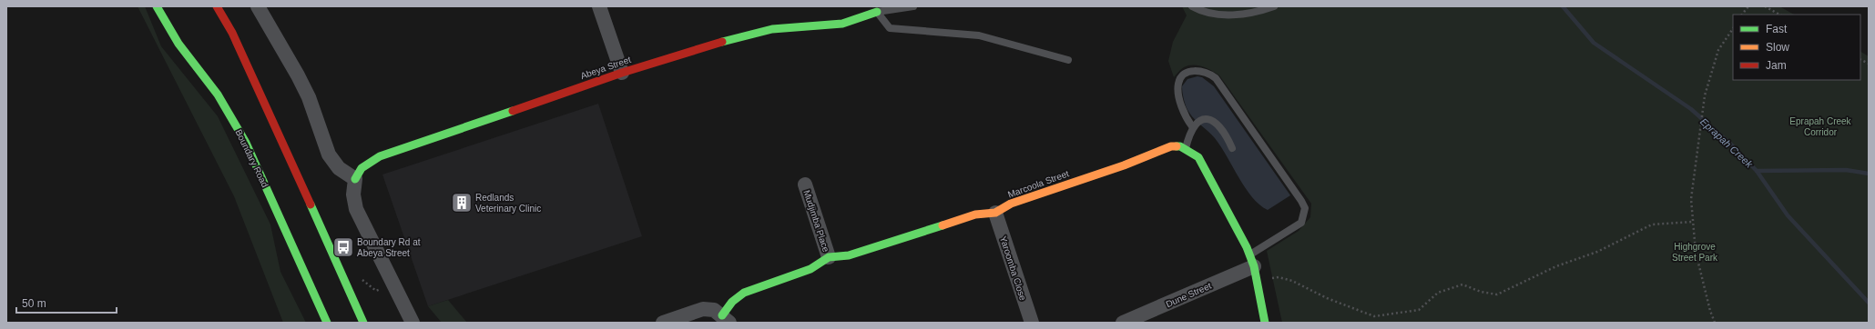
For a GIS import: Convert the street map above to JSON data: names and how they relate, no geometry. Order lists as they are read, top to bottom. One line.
{"streets":{"main road":["Abeya Street","Boundary Road","Marcoola Street"],"street":["Mudjimba Place","Yaroomba Close","Dune Street"]},"crossings":[["Marcoola Street","Mudjimba Place"],["Marcoola Street","Yaroomba Close"]],"water":["Eprapah Creek"],"parks":["Eprapah Creek Corridor","Highgrove Street Park"],"places":{"building":["Redlands Veterinary Clinic"],"bus stop":["Boundary Rd at Abeya Street"]},"legend":["Fast","Slow","Jam"],"scale_bar":"50 m"}
